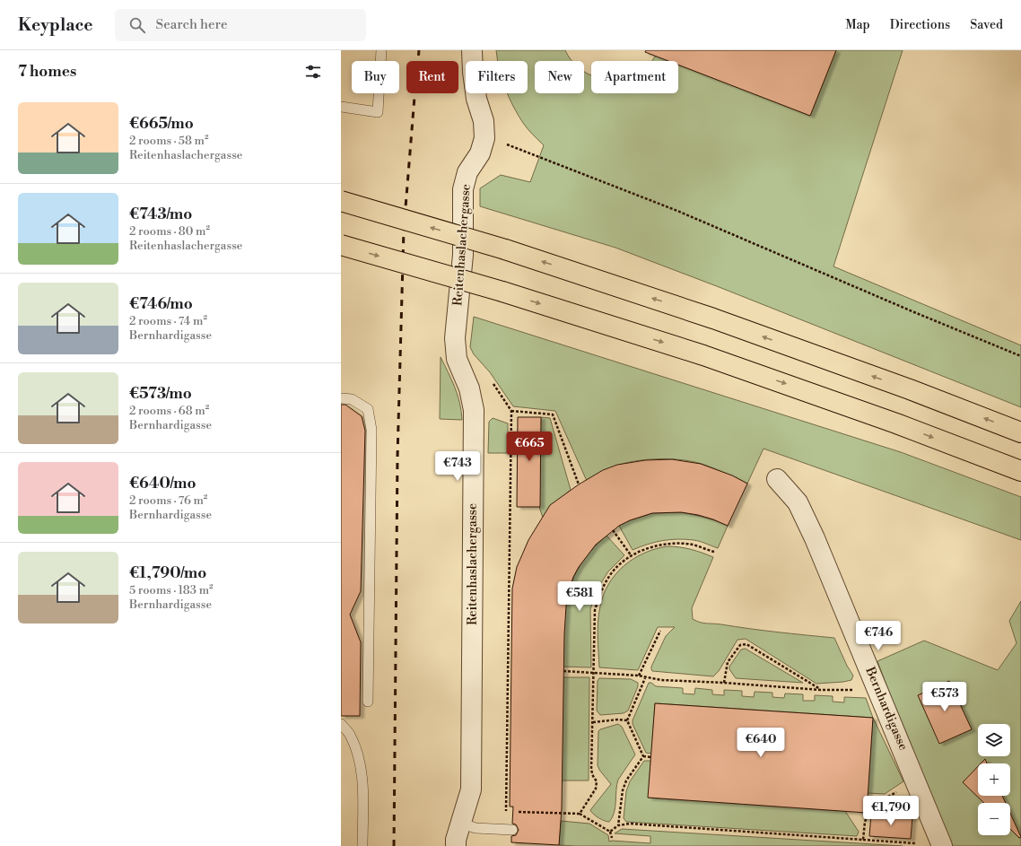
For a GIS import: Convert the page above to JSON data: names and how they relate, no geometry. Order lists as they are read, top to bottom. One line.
{"streets":{"street":["Reitenhaslachergasse","Bernhardigasse"]},"page":{"header":"Keyplace","search":"Search here","nav":["Map","Directions","Saved"],"heading":"7 homes","chip":["Buy","Rent","Filters","New","Apartment"],"list":[{"name":"€665/mo","note":"2 rooms · 58 m² · Reitenhaslachergasse"},{"name":"€743/mo","note":"2 rooms · 80 m² · Reitenhaslachergasse"},{"name":"€746/mo","note":"2 rooms · 74 m² · Bernhardigasse"},{"name":"€573/mo","note":"2 rooms · 68 m² · Bernhardigasse"},{"name":"€640/mo","note":"2 rooms · 76 m² · Bernhardigasse"},{"name":"€1,790/mo","note":"5 rooms · 183 m² · Bernhardigasse"}],"price":["€665","€743","€581","€746","€573","€640","€1,790"],"map_buttons":["+","−"]}}
